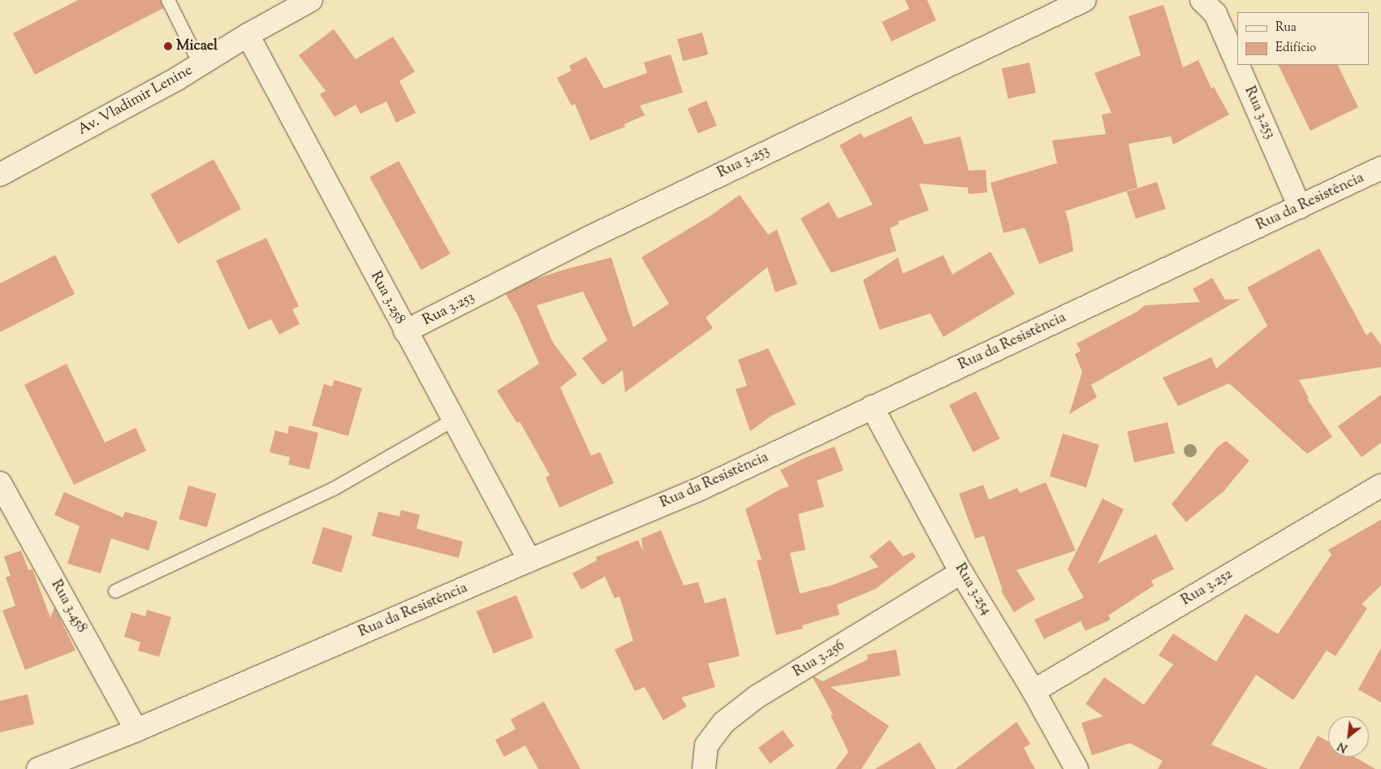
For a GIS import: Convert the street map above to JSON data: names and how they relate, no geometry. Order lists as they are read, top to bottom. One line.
{"streets":{"street":["Av. Vladimir Lenine","Rua 3.253","Rua da Resistência","Rua 3.258","Rua 3.252","Rua 3.254","Rua 3.458","Rua 3.256"]},"crossings":[["Av. Vladimir Lenine","Rua 3.258"],["Rua 3.253","Rua da Resistência"],["Rua 3.253","Rua 3.258"],["Rua da Resistência","Rua 3.258"],["Rua da Resistência","Rua 3.254"],["Rua da Resistência","Rua 3.458"],["Rua 3.252","Rua 3.254"],["Rua 3.254","Rua 3.256"]],"places":["Micael"],"legend":["Rua","Edifício"],"north":"bottom left"}
